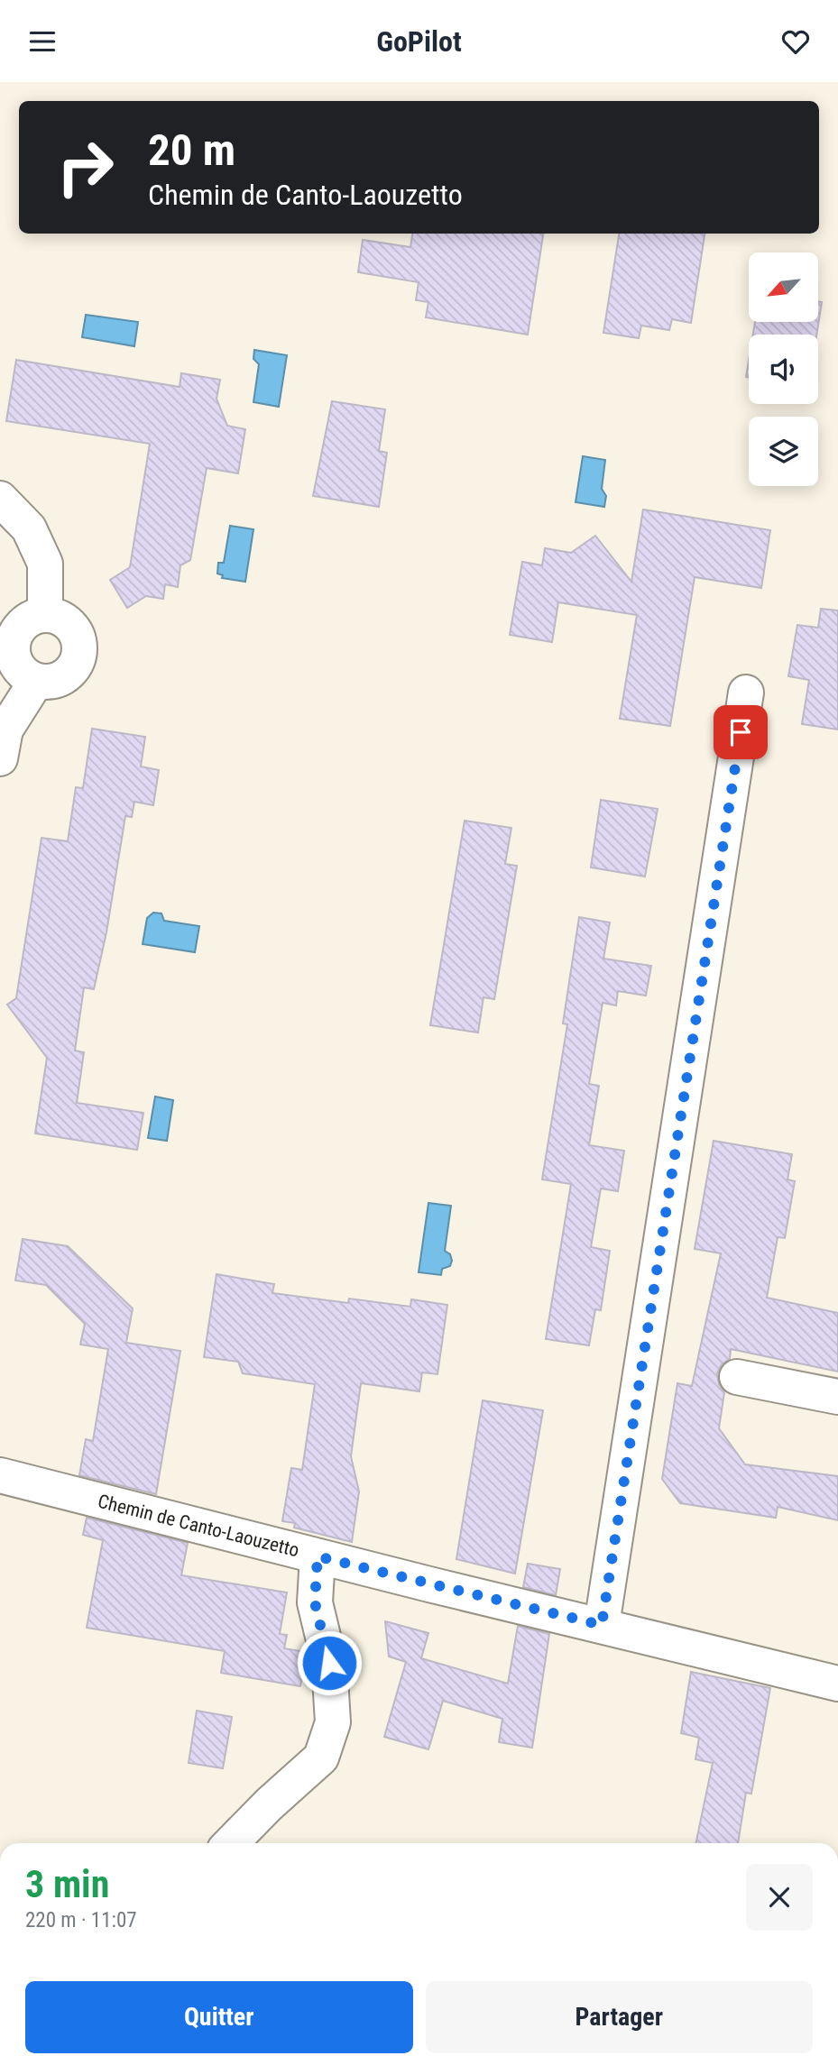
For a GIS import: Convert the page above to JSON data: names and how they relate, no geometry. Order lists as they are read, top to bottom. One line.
{"streets":{"street":["Chemin de Canto-Laouzetto"]},"north":"bottom left","page":{"header":"GoPilot","turn":["20 m","Chemin de Canto-Laouzetto"],"heading":["3 min","220 m · 11:07"],"buttons":["Quitter","Partager"]}}
